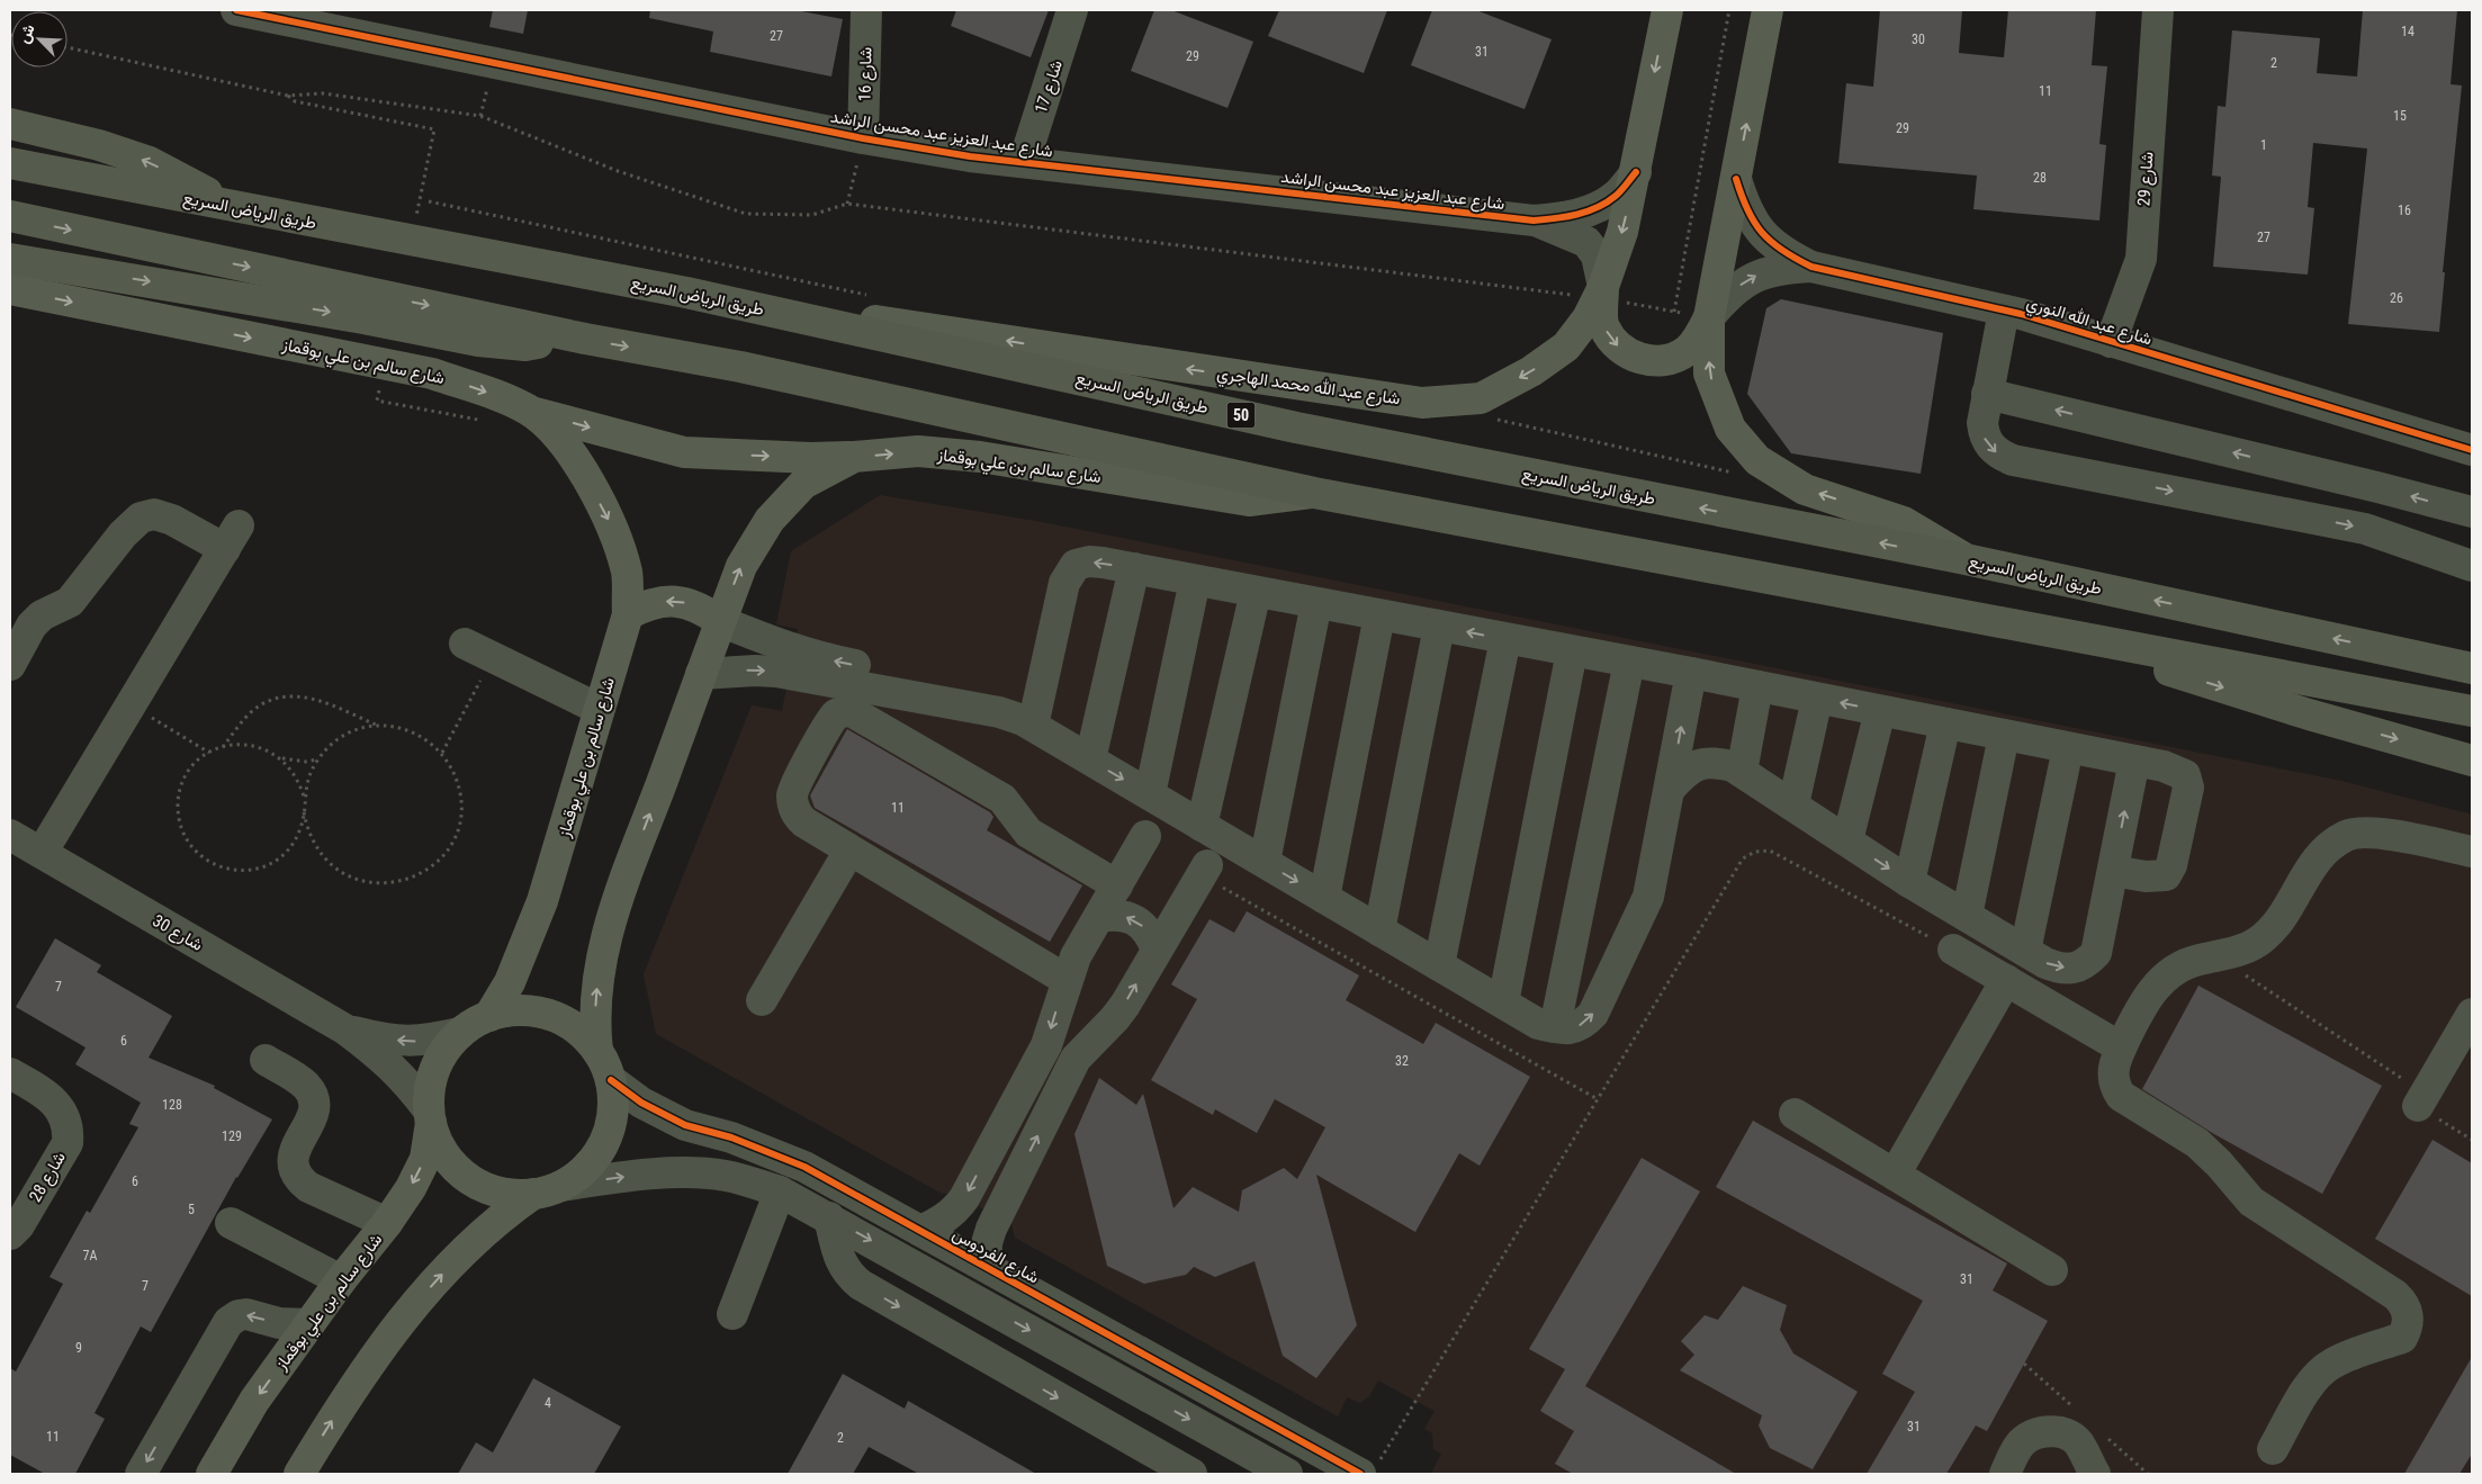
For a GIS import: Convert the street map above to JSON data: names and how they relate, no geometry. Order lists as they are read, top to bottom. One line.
{"streets":{"highway":["طريق الرياض السريع","50"],"main road":["شارع سالم بن علي بوقماز","شارع عبد الله محمد الهاجري"],"street":["شارع 16","شارع 17","شارع عبد العزيز عبد محسن الراشد","شارع 29","شارع عبد الله النوري","شارع 30","شارع 28","شارع الفردوس"]},"crossings":[["شارع 16","شارع عبد العزيز عبد محسن الراشد"],["شارع 17","شارع عبد العزيز عبد محسن الراشد"],["شارع عبد العزيز عبد محسن الراشد","شارع عبد الله محمد الهاجري"],["شارع 29","شارع عبد الله النوري"],["طريق الرياض السريع","شارع عبد الله محمد الهاجري"],["شارع سالم بن علي بوقماز","شارع 30"],["شارع سالم بن علي بوقماز","شارع الفردوس"],["شارع 30","شارع الفردوس"]],"one_way":["شارع عبد الله محمد الهاجري"],"house_numbers":["14","27","30","31","29","2","11","15","29","1","28","16","27","26","11","7","6","32","128","129","6","5","7A","31","7","9","4","31","11","2"],"north":"top left"}
